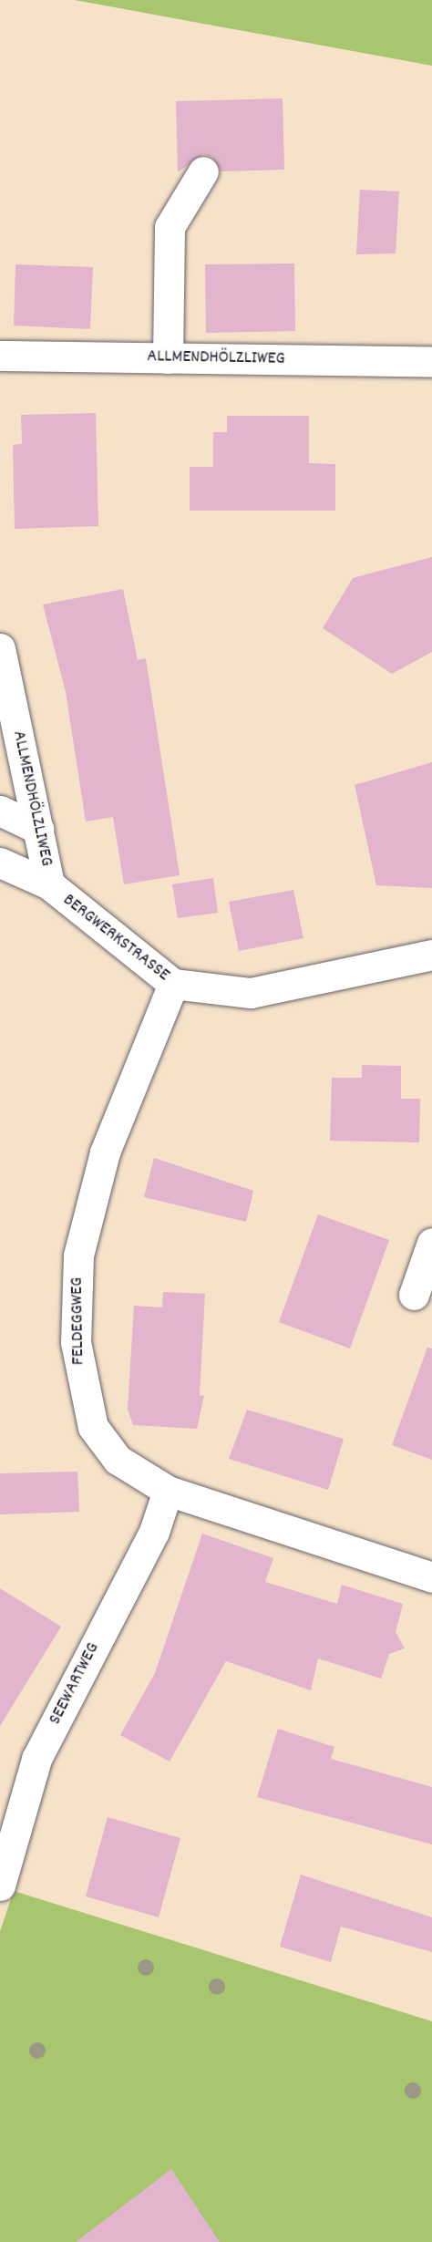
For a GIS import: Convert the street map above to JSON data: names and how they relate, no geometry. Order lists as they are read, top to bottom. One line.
{"streets":{"street":["ALLMENDHÖLZLIWEG","BERGWERKSTRASSE","FELDEGGWEG","SEEWARTWEG"]},"crossings":[["ALLMENDHÖLZLIWEG","BERGWERKSTRASSE"],["BERGWERKSTRASSE","FELDEGGWEG"],["FELDEGGWEG","SEEWARTWEG"]]}
